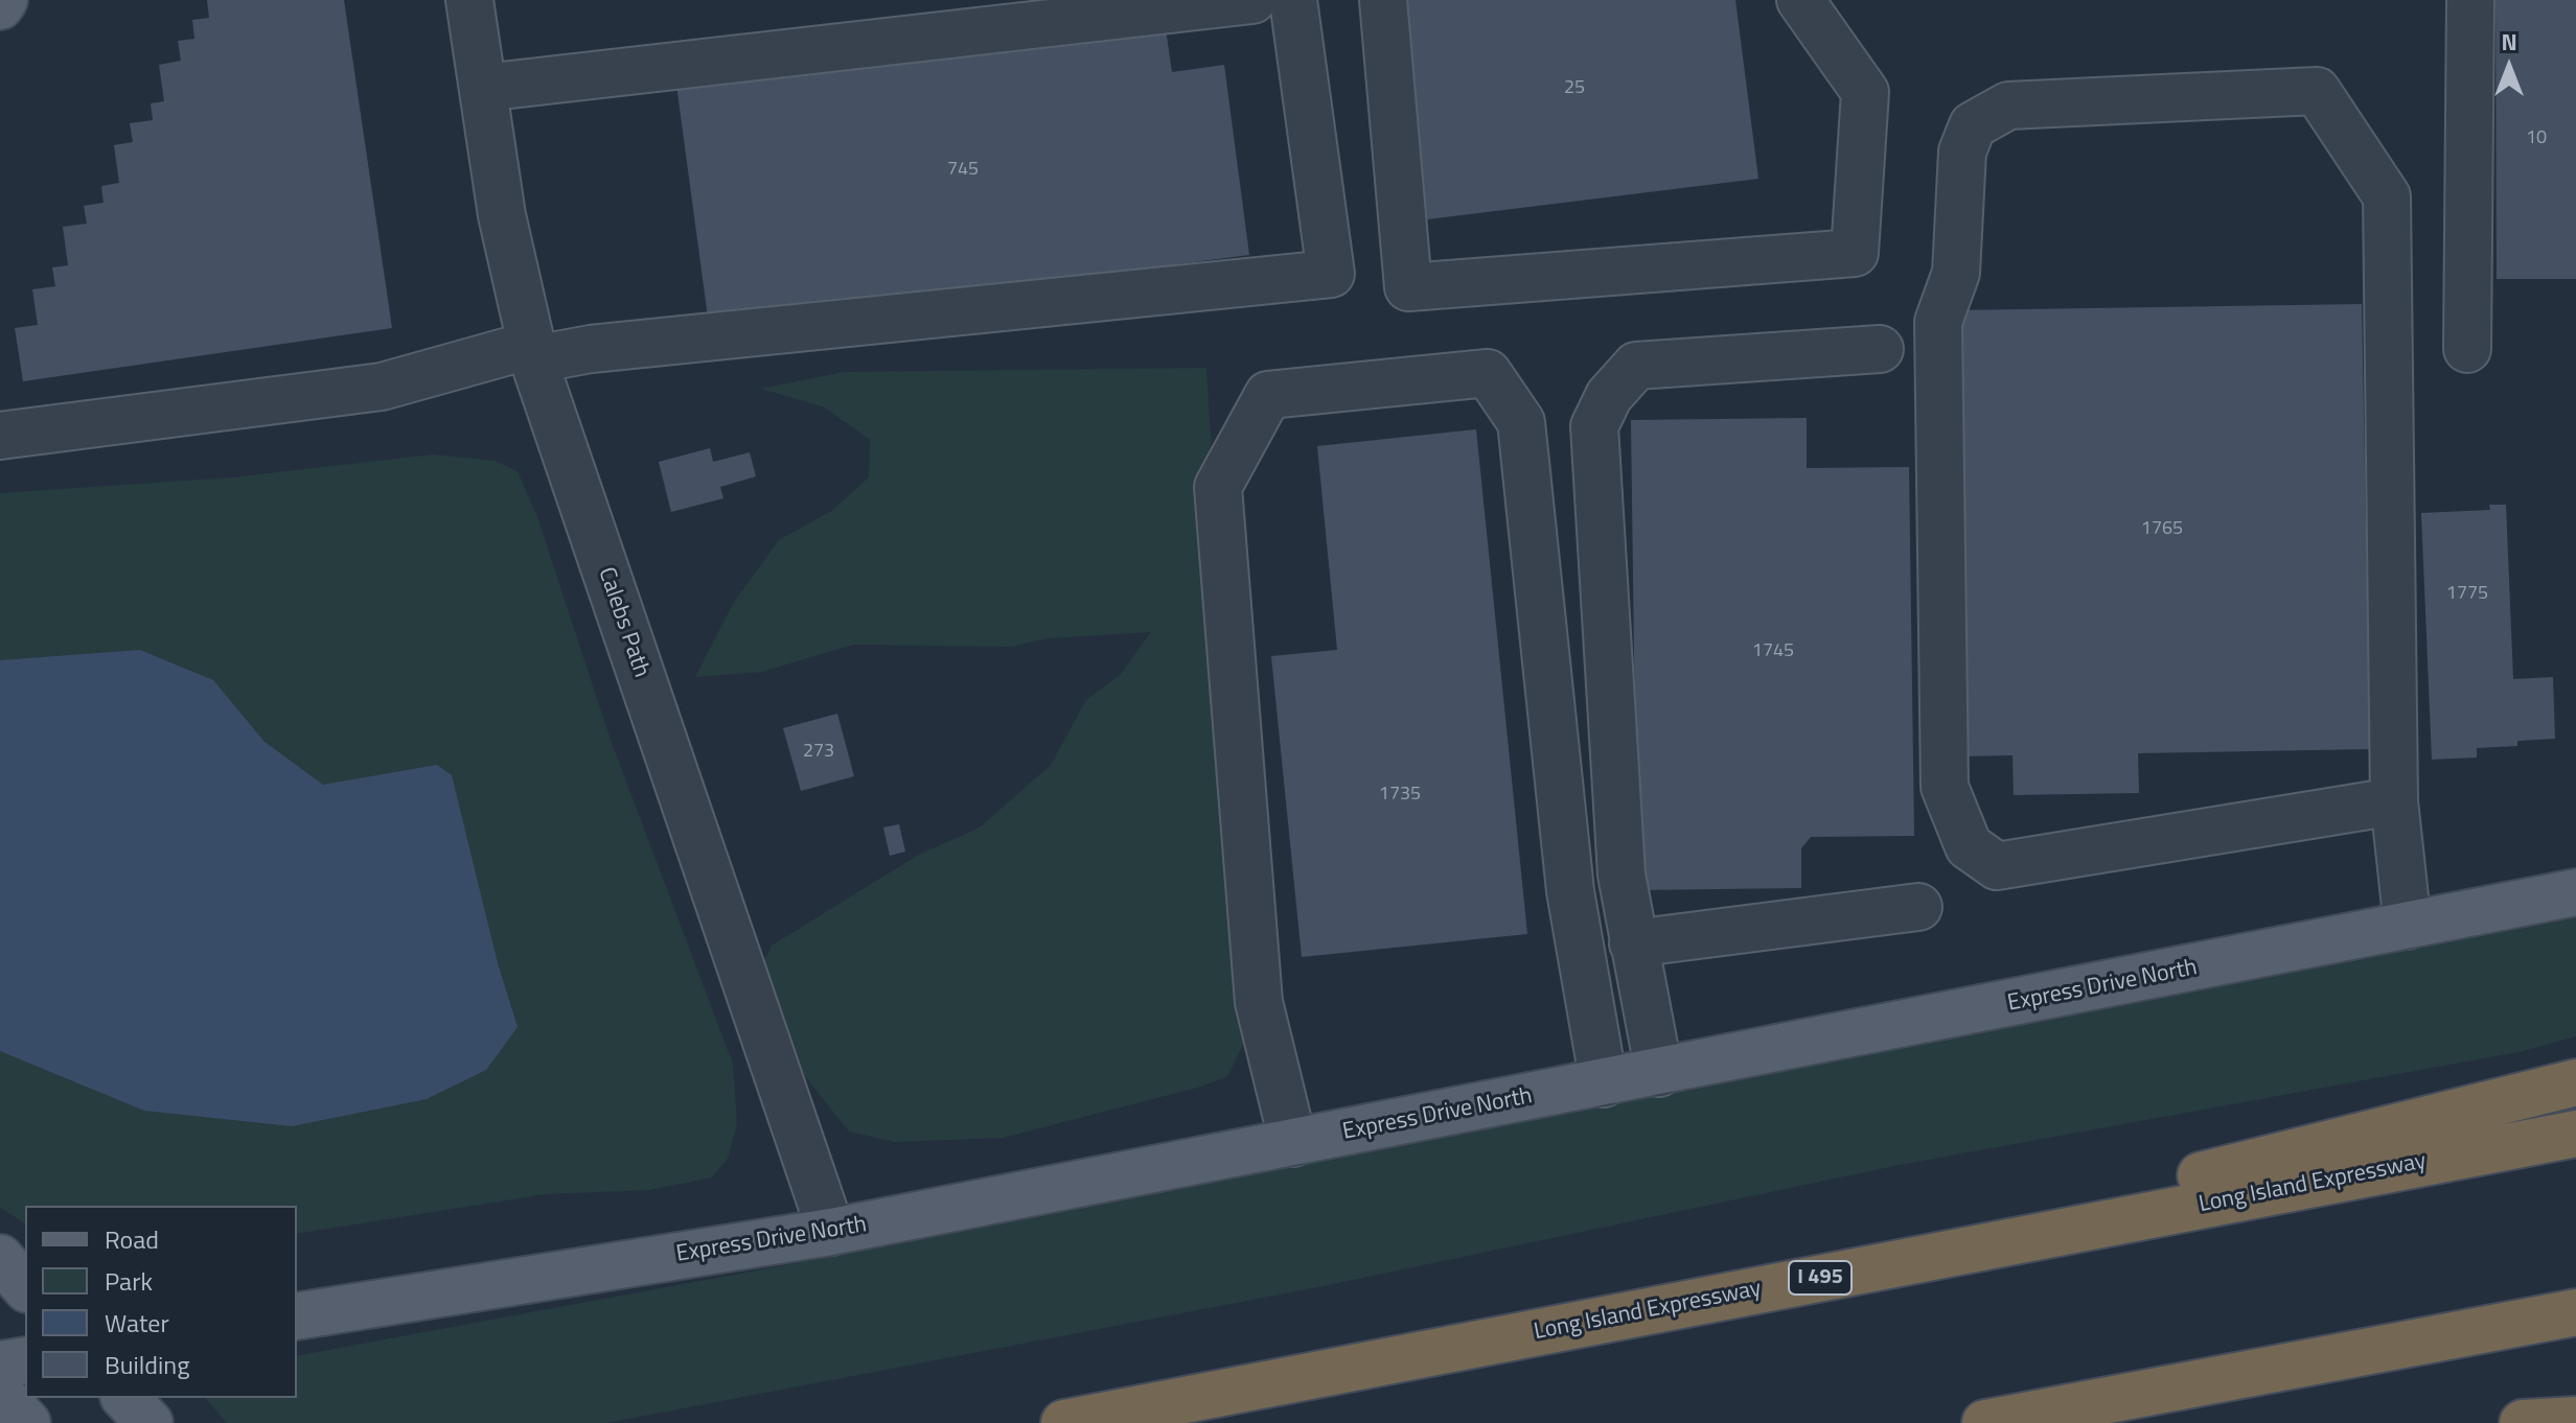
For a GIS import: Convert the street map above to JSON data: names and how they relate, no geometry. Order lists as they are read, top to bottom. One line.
{"streets":{"highway":["Long Island Expressway","I 495"],"main road":["Express Drive North"],"street":["Calebs Path"]},"crossings":[["Calebs Path","Express Drive North"]],"house_numbers":["25","10","745","1765","1775","1745","273","1735"],"legend":["Road","Park","Water","Building"],"north":"top"}
